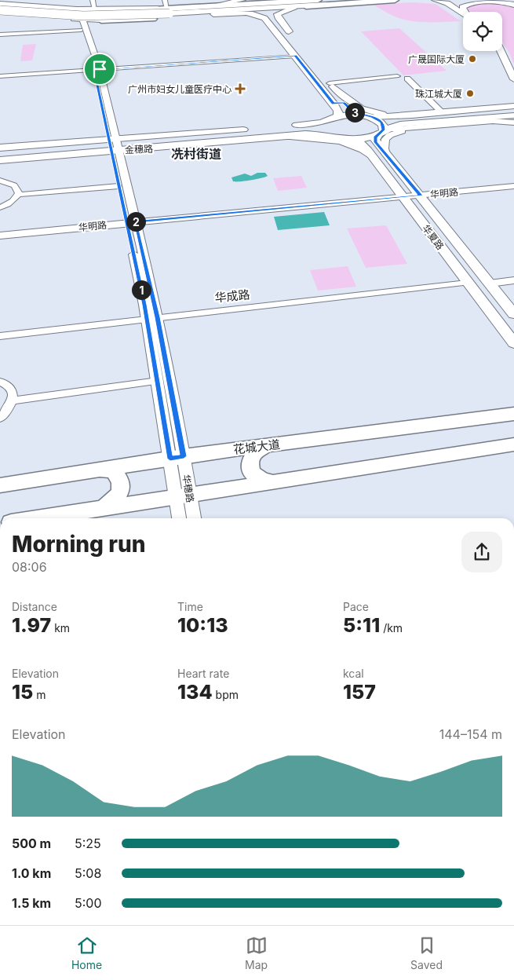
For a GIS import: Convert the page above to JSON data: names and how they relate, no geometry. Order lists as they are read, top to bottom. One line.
{"streets":{"main road":["金穗路","华夏路","花城大道"],"street":["华明路","华成路","华穗路"]},"crossings":[["金穗路","华夏路"],["金穗路","华穗路"],["华明路","华夏路"],["华明路","华穗路"],["华夏路","华成路"],["华成路","华穗路"],["花城大道","华穗路"]],"districts":["冼村街道"],"places":{"other":["广晟国际大厦","珠江城大厦"],"health":["广州市妇女儿童医疗中心"]},"page":{"pins":["3","2","1"],"heading":["Morning run","08:06"],"stats":[["Distance","1.97 km"],["Time","10:13"],["Pace","5:11 /km"],["Elevation","15 m"],["Heart rate","134 bpm"],["kcal","157"]],"chart":["Elevation","144–154 m"],"list":[{"name":"500 m","note":"5:25"},{"name":"1.0 km","note":"5:08"},{"name":"1.5 km","note":"5:00"}],"tabs":["Home","Map","Saved"]}}
